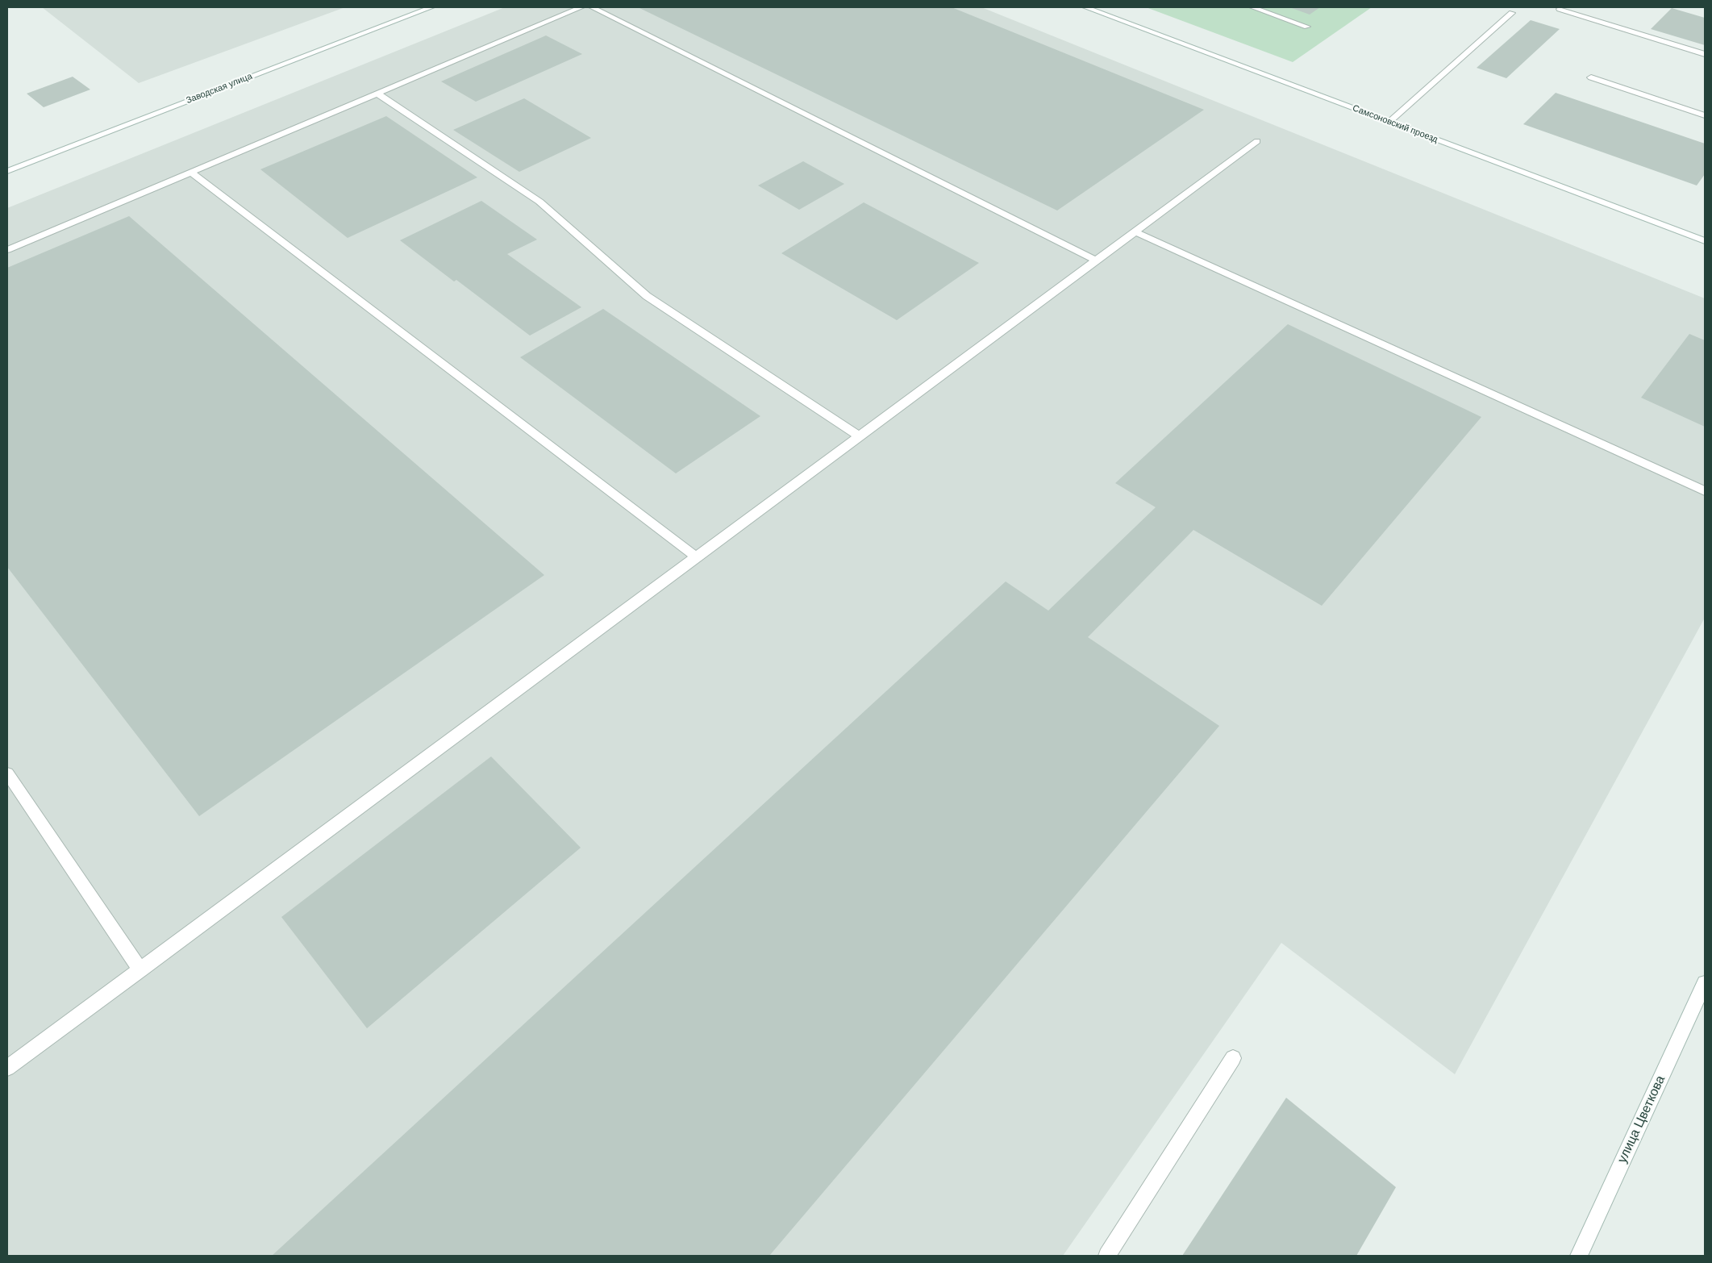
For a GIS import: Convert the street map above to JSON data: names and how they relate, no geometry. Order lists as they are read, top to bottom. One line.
{"streets":{"street":["Заводская улица","Самсоновский проезд","улица Цветкова"]}}
